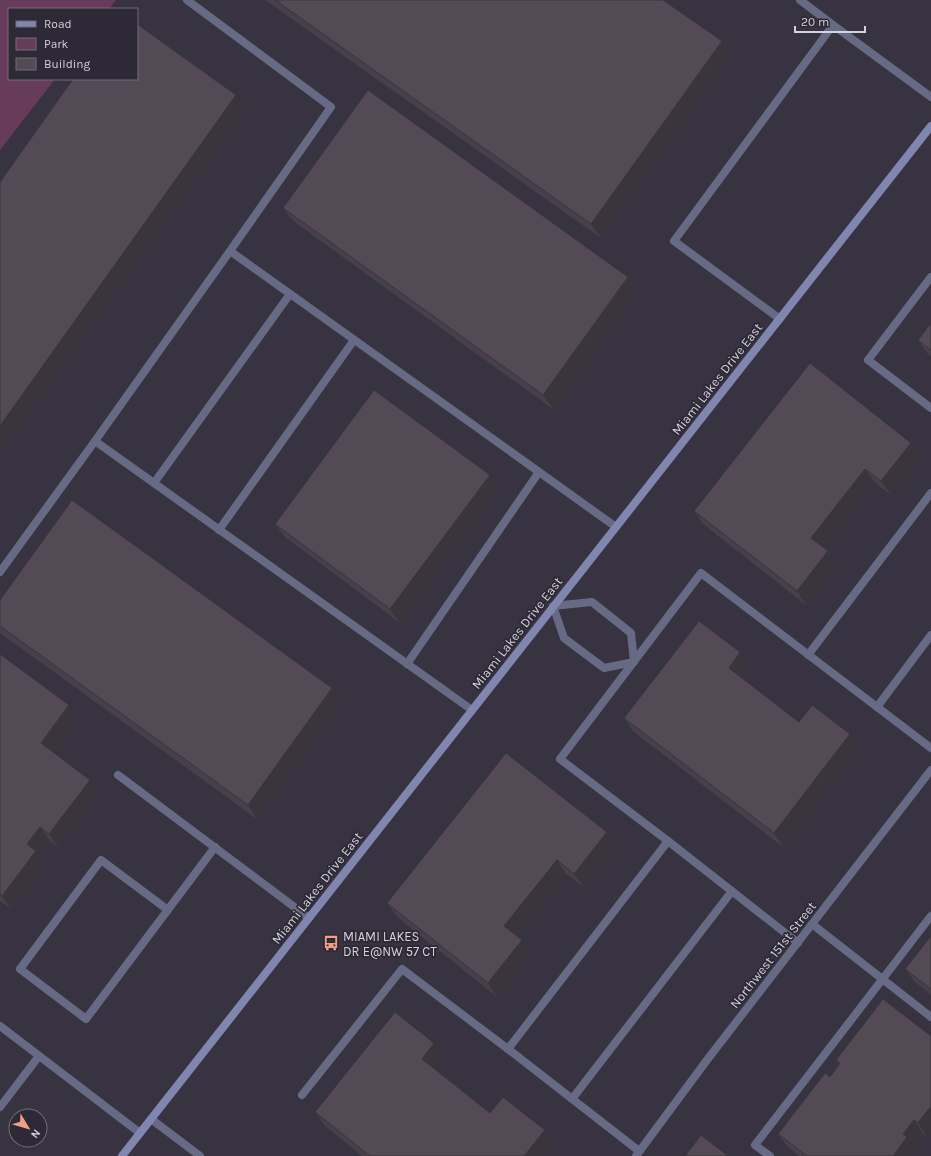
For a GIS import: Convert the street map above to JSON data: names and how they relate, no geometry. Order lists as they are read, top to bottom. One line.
{"streets":{"main road":["Miami Lakes Drive East"],"street":["Northwest 151st Street"]},"places":{"bus stop":["MIAMI LAKES DR E@NW 57 CT"]},"legend":["Road","Park","Building"],"scale_bar":"20 m","north":"bottom right"}
